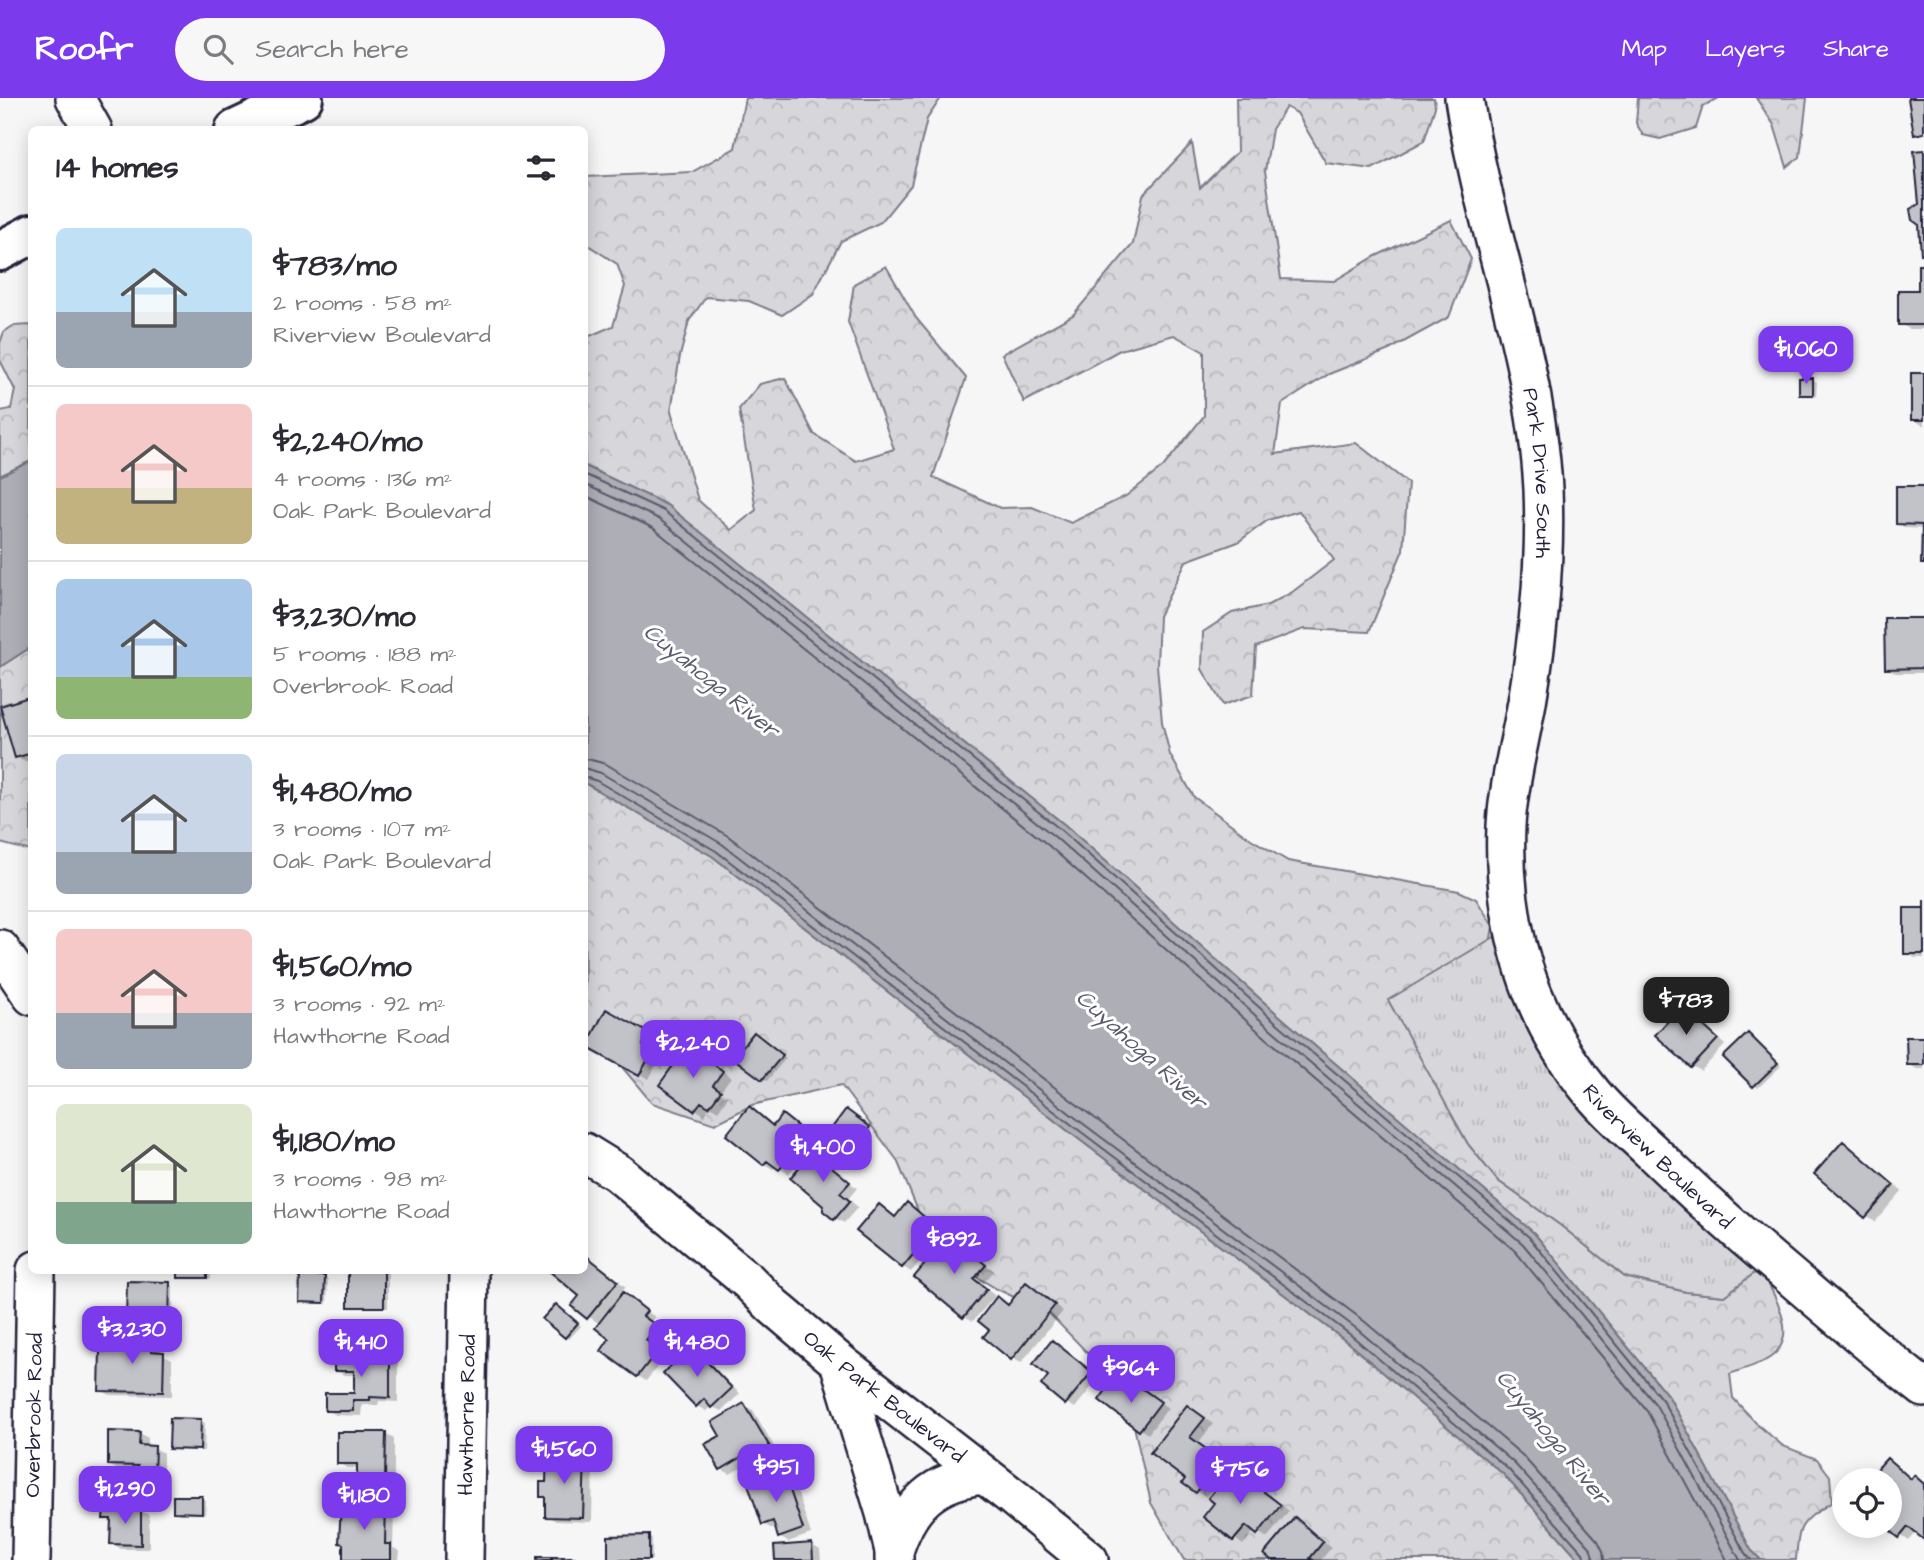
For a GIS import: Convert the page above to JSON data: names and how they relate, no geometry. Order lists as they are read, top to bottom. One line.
{"streets":{"street":["Park Drive South","Riverview Boulevard","Oak Park Boulevard","Overbrook Road","Hawthorne Road"]},"crossings":[["Park Drive South","Riverview Boulevard"]],"water":["Cuyahoga River"],"page":{"header":"Roofr","search":"Search here","nav":["Map","Layers","Share"],"heading":"14 homes","list":[{"name":"$783/mo","note":"2 rooms · 58 m² · Riverview Boulevard"},{"name":"$2,240/mo","note":"4 rooms · 136 m² · Oak Park Boulevard"},{"name":"$3,230/mo","note":"5 rooms · 188 m² · Overbrook Road"},{"name":"$1,480/mo","note":"3 rooms · 107 m² · Oak Park Boulevard"},{"name":"$1,560/mo","note":"3 rooms · 92 m² · Hawthorne Road"},{"name":"$1,180/mo","note":"3 rooms · 98 m² · Hawthorne Road"}],"price":["$1,060","$783","$2,240","$1,400","$892","$3,230","$1,410","$1,480","$964","$1,560","$951","$756","$1,290","$1,180"]}}
